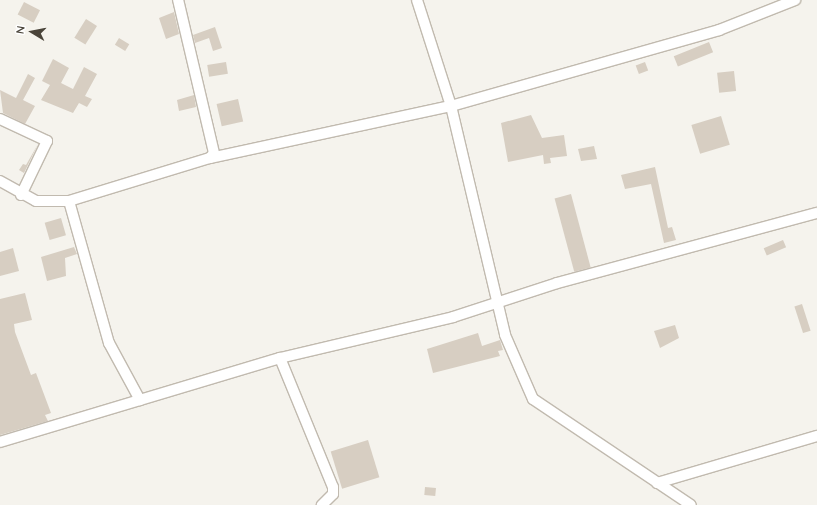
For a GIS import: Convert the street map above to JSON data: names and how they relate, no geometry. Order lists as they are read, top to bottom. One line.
{"north":"left"}
